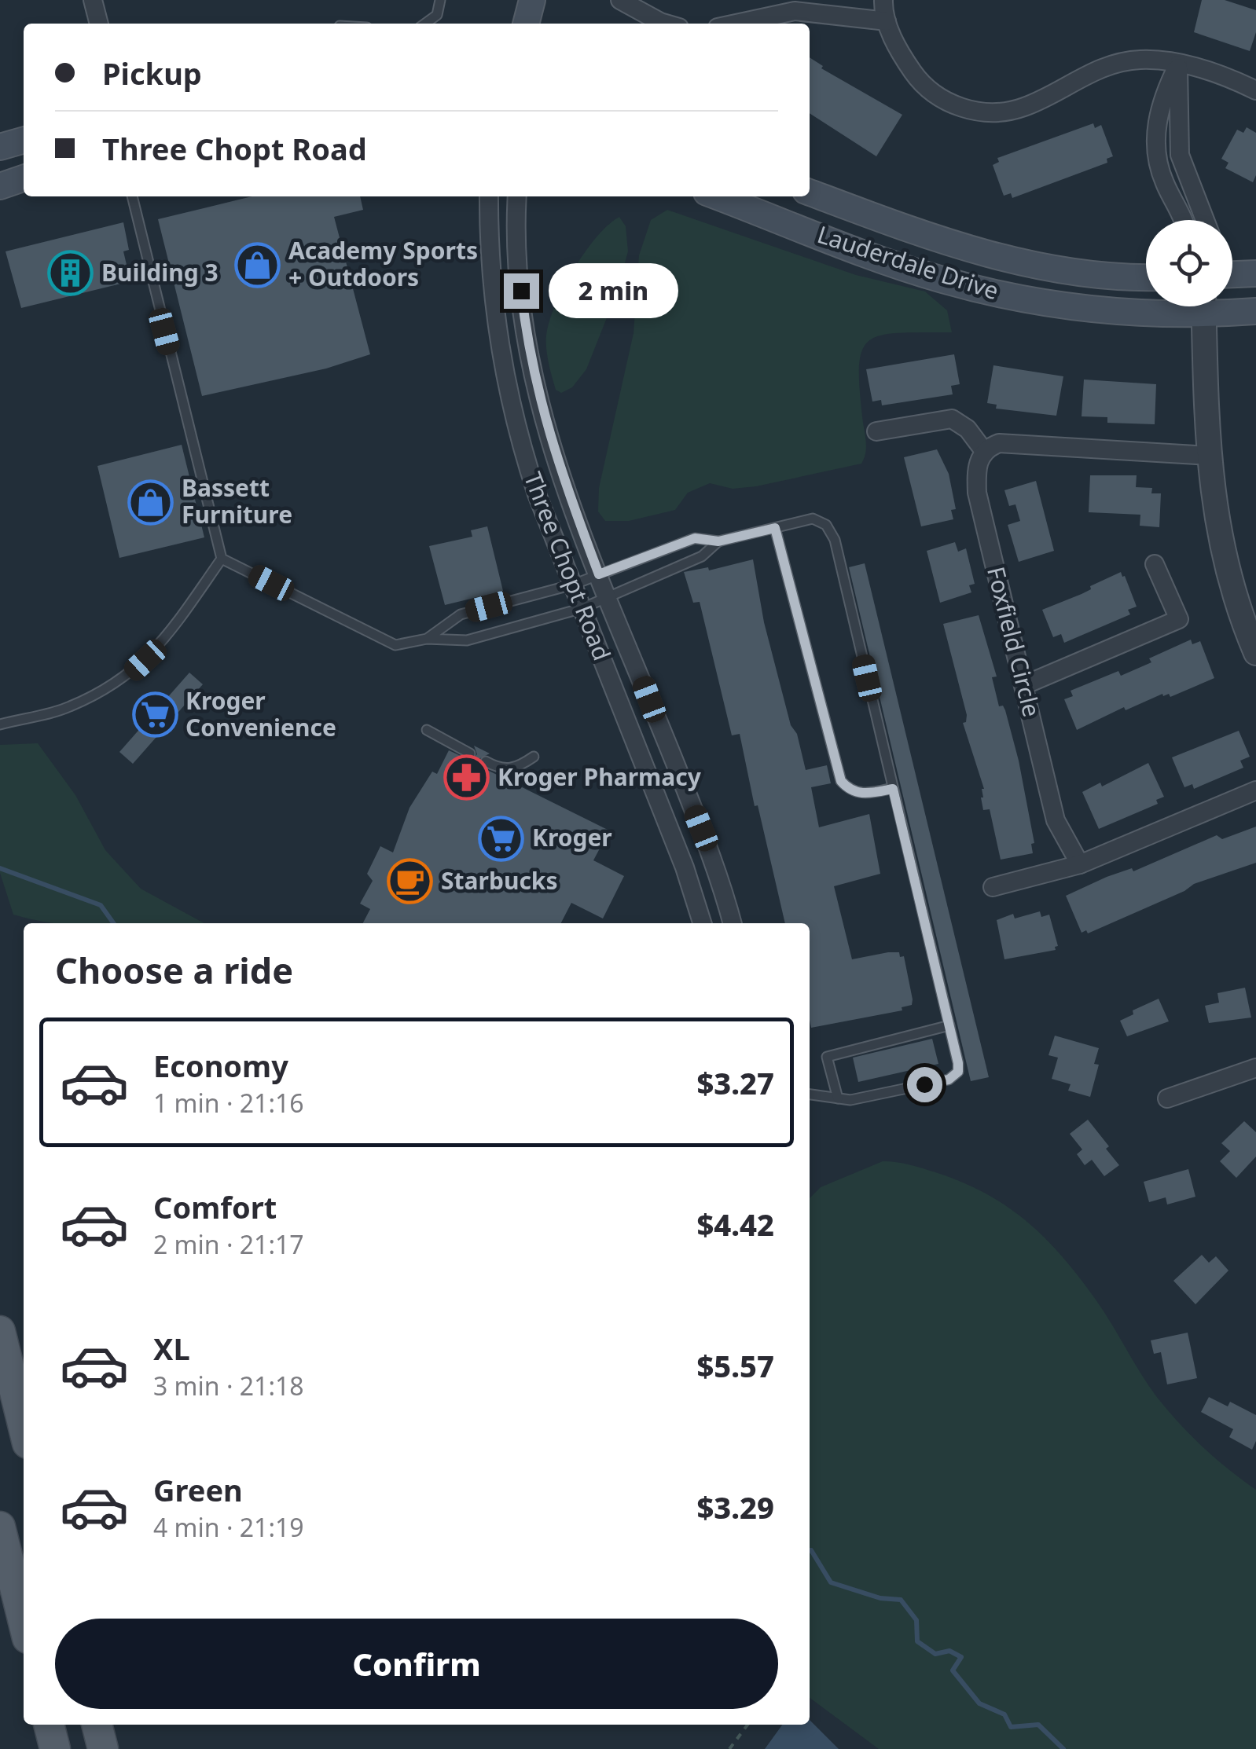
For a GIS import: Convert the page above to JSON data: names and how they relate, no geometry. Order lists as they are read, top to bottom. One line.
{"streets":{"main road":["Lauderdale Drive"],"street":["Three Chopt Road","Foxfield Circle"]},"places":{"shop":["Academy Sports + Outdoors","Bassett Furniture"],"building":["Building 3"],"supermarket":["Kroger Convenience","Kroger"],"pharmacy":["Kroger Pharmacy"],"cafe":["Starbucks"]},"page":{"banner":["Pickup","Three Chopt Road"],"bubble":"2 min","heading":"Choose a ride","list":[{"name":"Economy","note":"1 min · 21:16","value":"$3.27"},{"name":"Comfort","note":"2 min · 21:17","value":"$4.42"},{"name":"XL","note":"3 min · 21:18","value":"$5.57"},{"name":"Green","note":"4 min · 21:19","value":"$3.29"}],"buttons":"Confirm"}}
